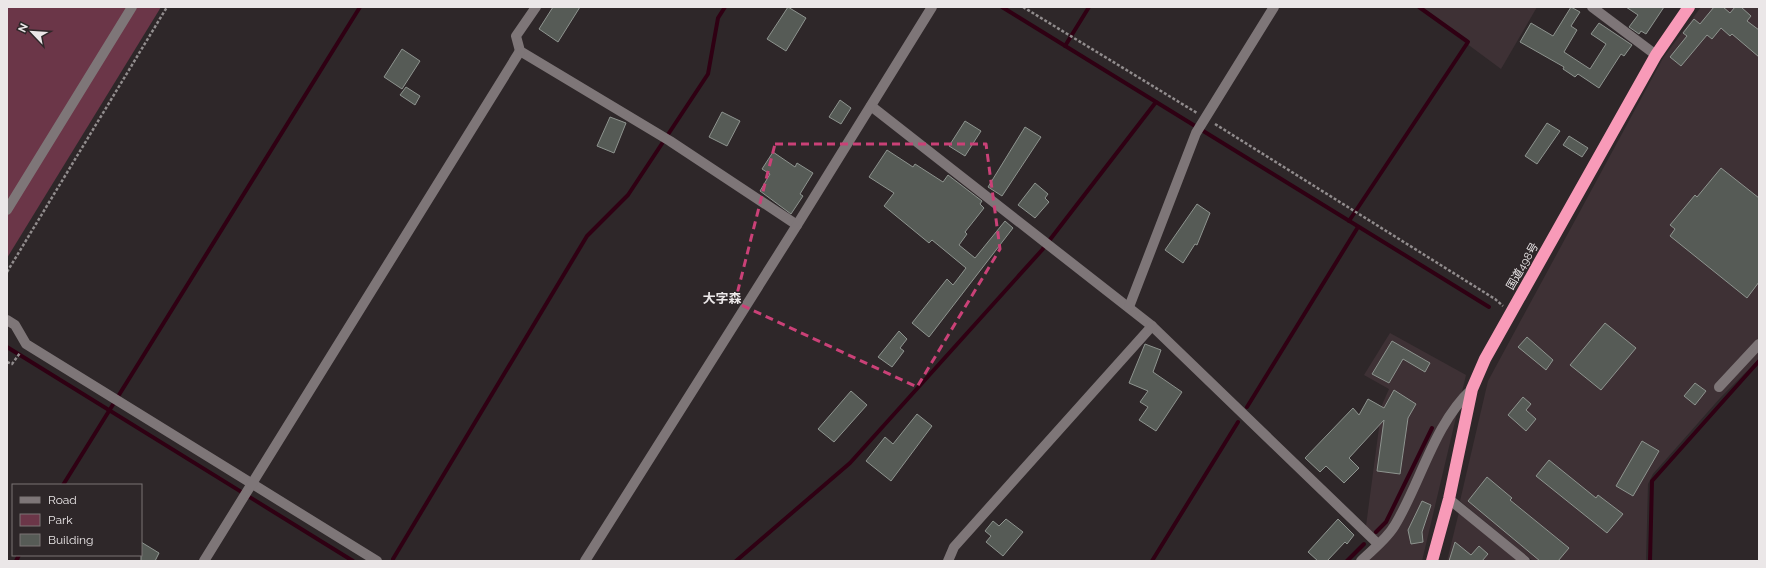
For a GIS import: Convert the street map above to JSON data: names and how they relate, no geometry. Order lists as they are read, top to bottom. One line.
{"streets":{"highway":["国道498号"]},"districts":["大字森"],"legend":["Road","Park","Building"],"north":"top left"}
